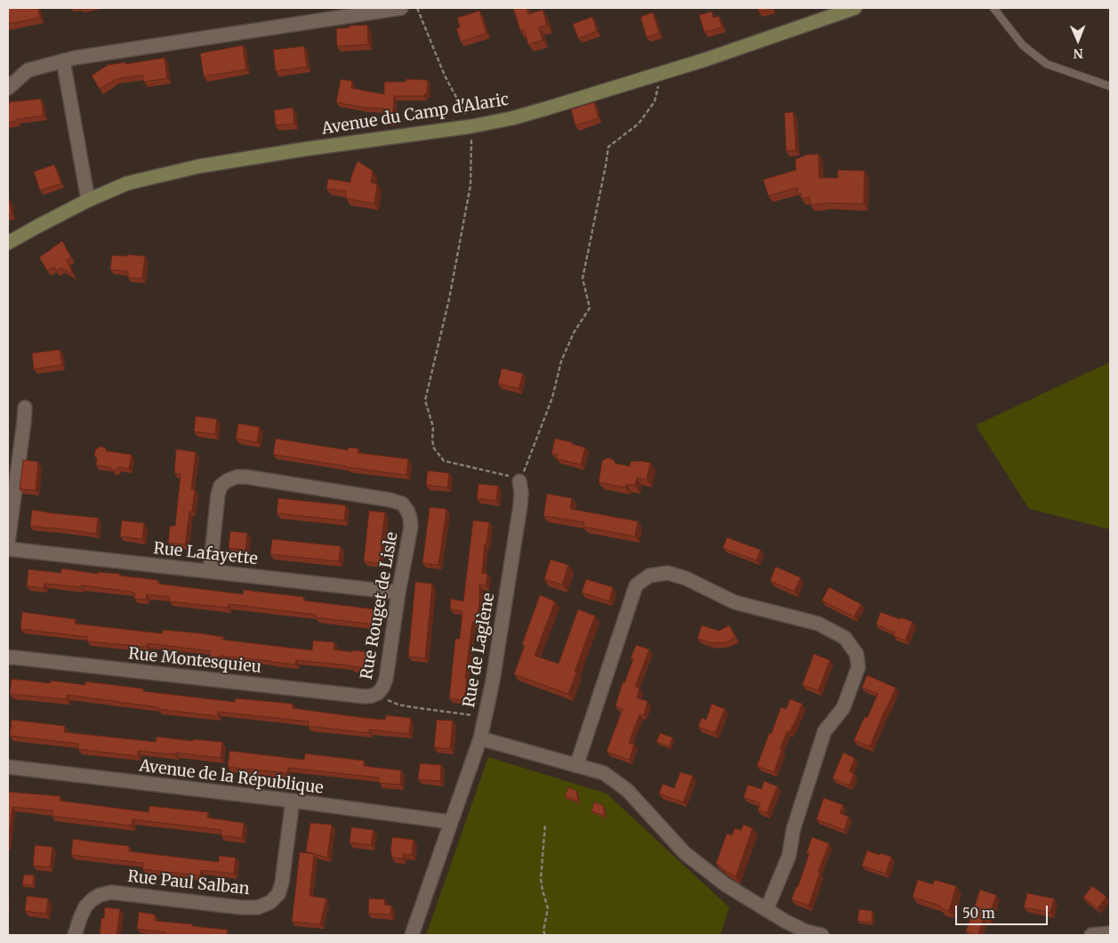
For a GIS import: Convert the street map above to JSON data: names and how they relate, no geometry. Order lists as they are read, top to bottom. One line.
{"streets":{"main road":["Avenue du Camp d'Alaric"],"street":["Rue Lafayette","Rue Rouget de Lisle","Rue de Laglène","Rue Montesquieu","Avenue de la République","Rue Paul Salban"]},"crossings":[["Rue Lafayette","Rue Rouget de Lisle"],["Rue Rouget de Lisle","Rue Montesquieu"],["Rue de Laglène","Avenue de la République"],["Avenue de la République","Rue Paul Salban"]],"scale_bar":"50 m","north":"bottom"}
